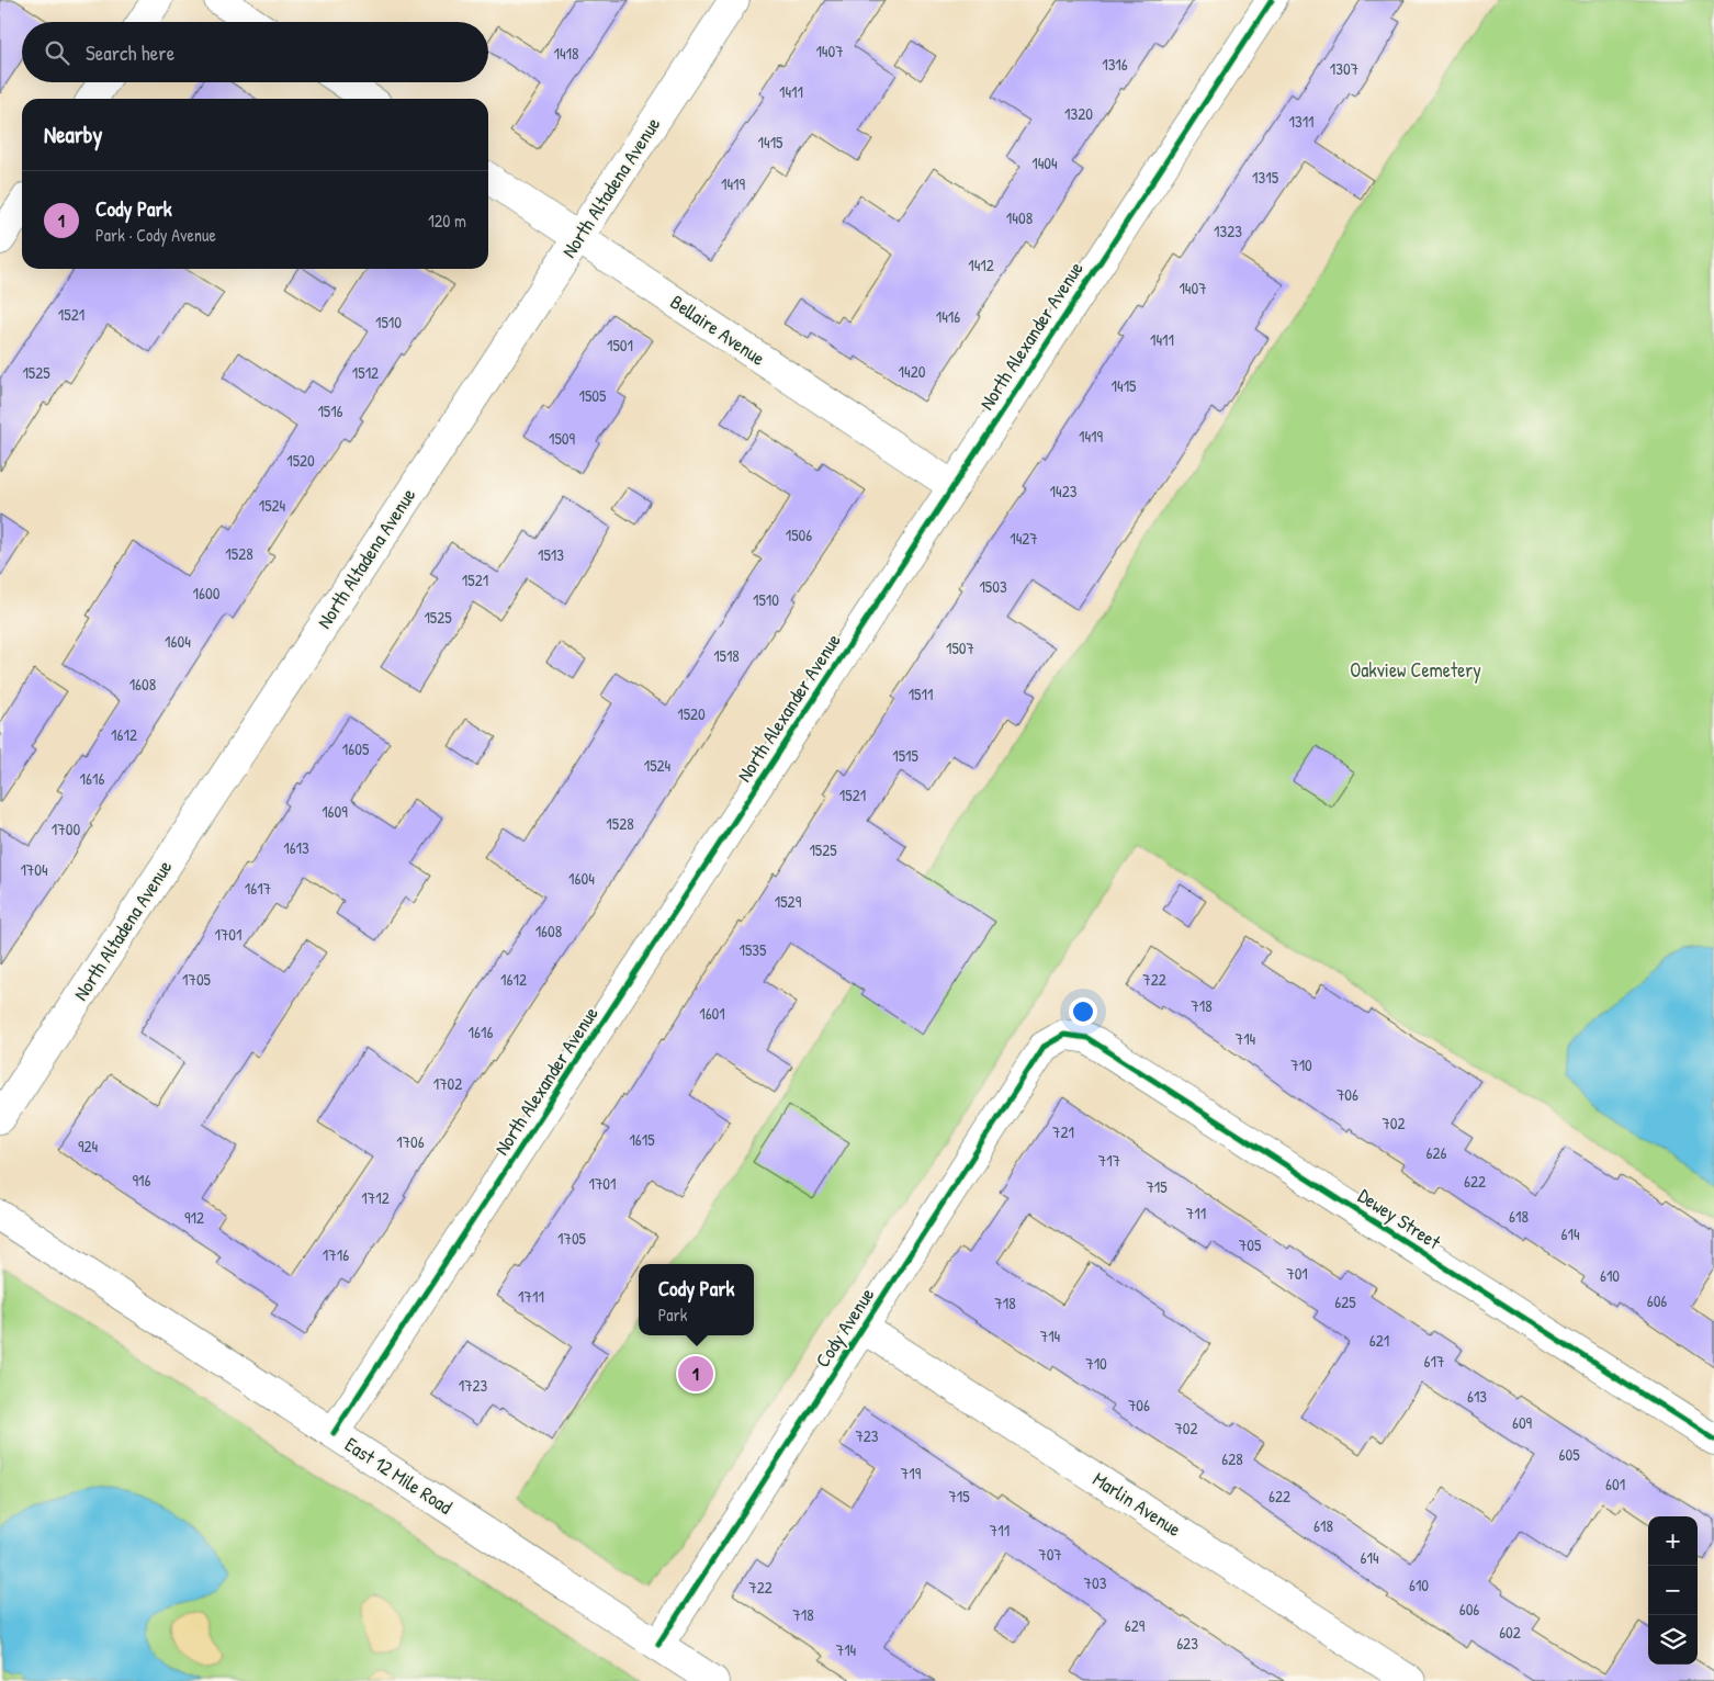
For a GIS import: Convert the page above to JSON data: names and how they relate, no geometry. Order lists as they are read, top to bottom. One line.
{"streets":{"street":["North Altadena Avenue","Bellaire Avenue","North Alexander Avenue","Dewey Street","Cody Avenue","East 12 Mile Road","Marlin Avenue"]},"crossings":[["North Altadena Avenue","Bellaire Avenue"],["Bellaire Avenue","North Alexander Avenue"],["North Alexander Avenue","East 12 Mile Road"],["Dewey Street","Cody Avenue"],["Cody Avenue","East 12 Mile Road"],["Cody Avenue","Marlin Avenue"]],"parks":["Oakview Cemetery"],"house_numbers":["1407","1418","1316","1307","1411","1320","1311","1415","1404","1315","1419","1408","1323","1412","1407","1521","1416","1510","1411","1501","1420","1525","1512","1415","1505","1516","1419","1509","1520","1423","1524","1506","1427","1528","1513","1521","1503","1600","1510","1525","1604","1507","1518","1608","1511","1520","1612","1605","1515","1524","1616","1521","1609","1528","1700","1613","1525","1704","1604","1617","1529","1608","1701","1535","1705","1612","722","718","1601","1616","714","710","1702","706","702","721","1615","1706","924","626","717","916","622","1701","715","1712","711","618","912","614","1705","705","1716","701","610","1711","606","625","718","714","621","617","710","1723","613","706","609","702","723","605","628","719","601","715","622","618","711","707","614","703","610","722","606","718","629","602","623","714"],"page":{"search":"Search here","heading":"Nearby","list":[{"mark":"1","name":"Cody Park","note":"Park · Cody Avenue","value":"120 m"}],"popup":["Cody Park","Park"],"pins":"1","map_buttons":["+","−"]}}
